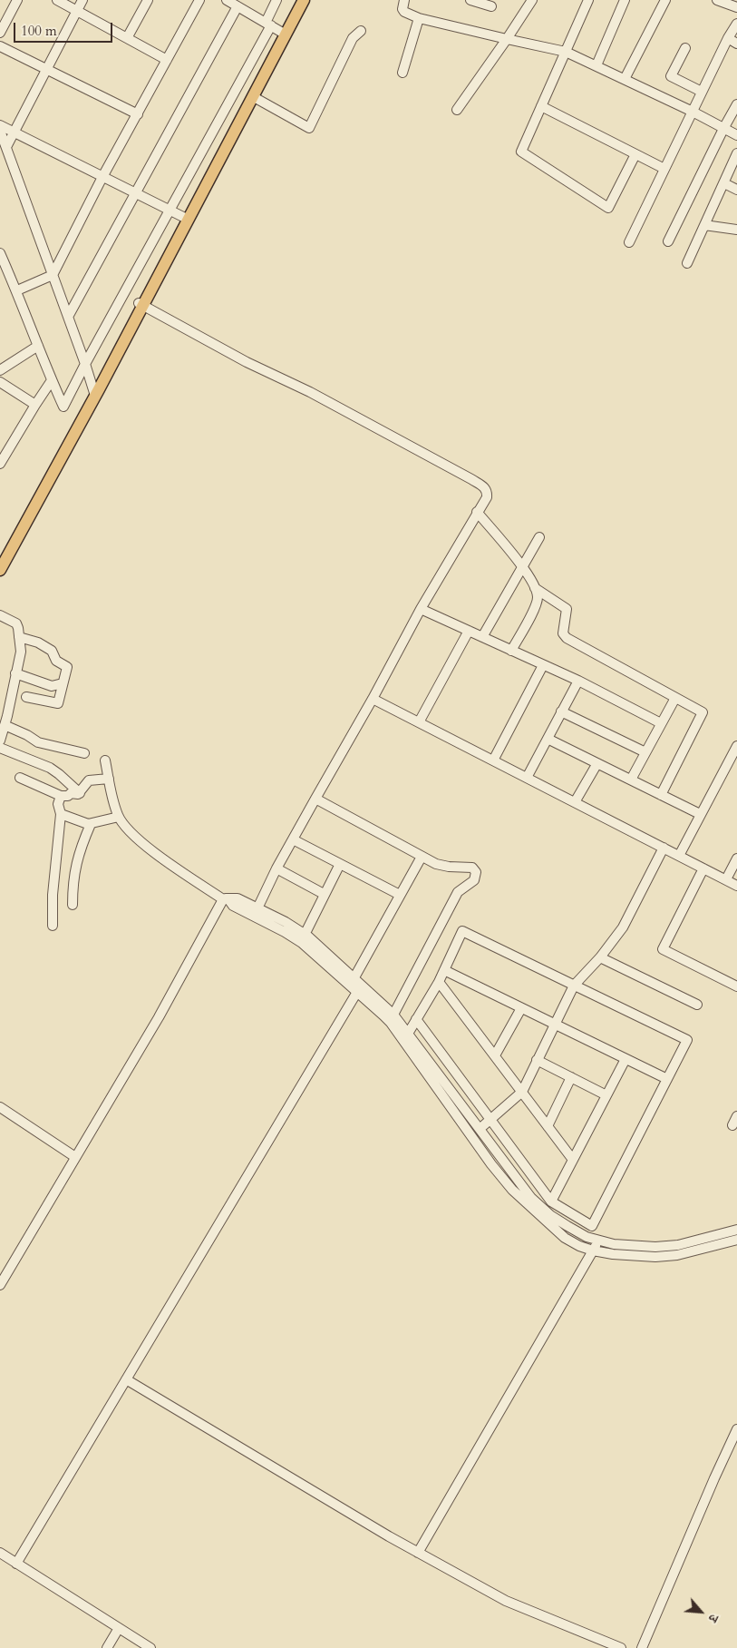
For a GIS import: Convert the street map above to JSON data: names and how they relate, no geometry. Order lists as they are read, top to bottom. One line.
{"scale_bar":"100 m","north":"bottom right"}
